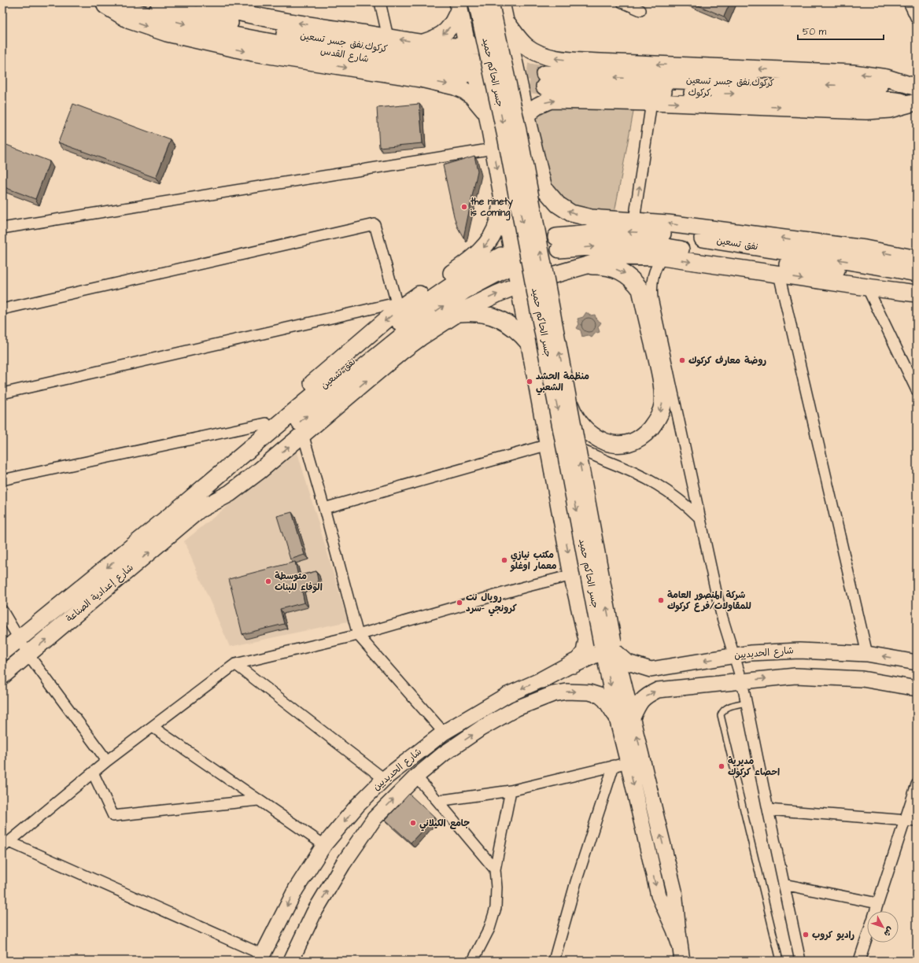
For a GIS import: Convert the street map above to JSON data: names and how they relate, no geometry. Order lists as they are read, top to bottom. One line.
{"streets":{"main road":["كركوك,نفق جسر تسعين","شارع القدس","جسر الحاكم حميد","كركوك,","نفق تسعين","شارع إعدادية الصناعة"],"street":["شارع الحديديين"]},"crossings":[["كركوك,نفق جسر تسعين","كركوك,"],["جسر الحاكم حميد","شارع الحديديين"],["نفق تسعين","شارع إعدادية الصناعة"]],"places":["the ninety is coming","روضة معارف كركوك","منظمة الحشد الشعبي","مكتب نيازي معمار اوغلو","متوسطة الوفاء للبنات","شركة المنصور العامة للمقاولات/فرع كركوك","رويال نت كرونجي -سرد","مديرية احصاء كركوك","جامع الكيلاني","راديو كروب"],"scale_bar":"50 m","north":"bottom right"}
